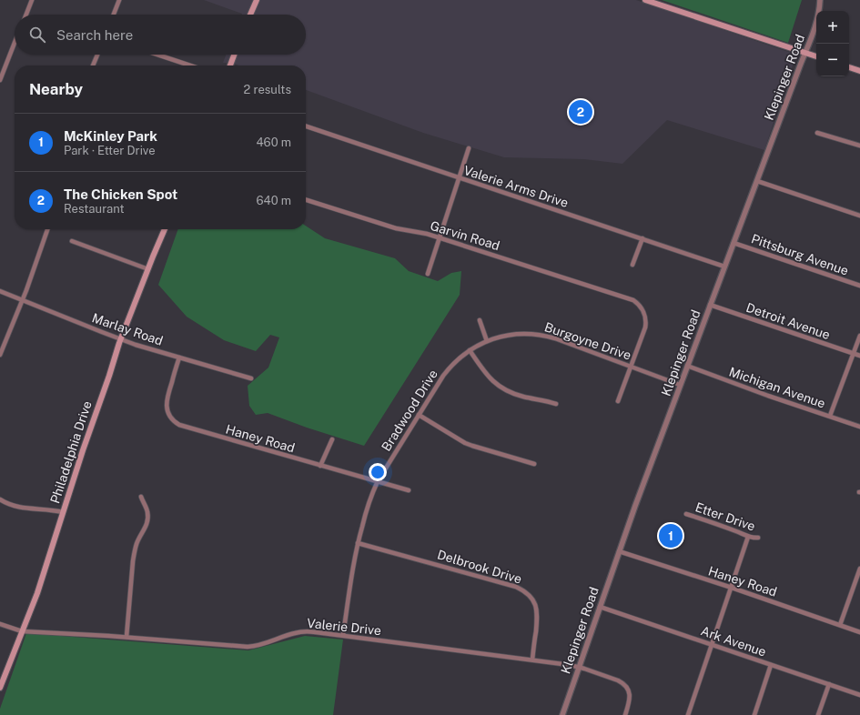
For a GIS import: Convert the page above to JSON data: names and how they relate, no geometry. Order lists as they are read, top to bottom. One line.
{"streets":{"main road":["Philadelphia Drive"],"street":["Klepinger Road","Valerie Arms Drive","Garvin Road","Pittsburg Avenue","Detroit Avenue","Marlay Road","Burgoyne Drive","Michigan Avenue","Bradwood Drive","Haney Road","Etter Drive","Delbrook Drive","Valerie Drive","Ark Avenue"]},"crossings":[["Klepinger Road","Valerie Arms Drive"],["Klepinger Road","Pittsburg Avenue"],["Klepinger Road","Detroit Avenue"],["Klepinger Road","Burgoyne Drive"],["Klepinger Road","Michigan Avenue"],["Klepinger Road","Haney Road"],["Klepinger Road","Valerie Drive"],["Klepinger Road","Ark Avenue"],["Garvin Road","Burgoyne Drive"],["Marlay Road","Haney Road"],["Marlay Road","Philadelphia Drive"],["Burgoyne Drive","Bradwood Drive"],["Bradwood Drive","Haney Road"],["Bradwood Drive","Delbrook Drive"],["Bradwood Drive","Valerie Drive"],["Philadelphia Drive","Valerie Drive"],["Delbrook Drive","Valerie Drive"]],"page":{"map_buttons":["+","−"],"search":"Search here","heading":["Nearby","2 results"],"pins":["2","1"],"list":[{"mark":"1","name":"McKinley Park","note":"Park · Etter Drive","value":"460 m"},{"mark":"2","name":"The Chicken Spot","note":"Restaurant","value":"640 m"}]}}
